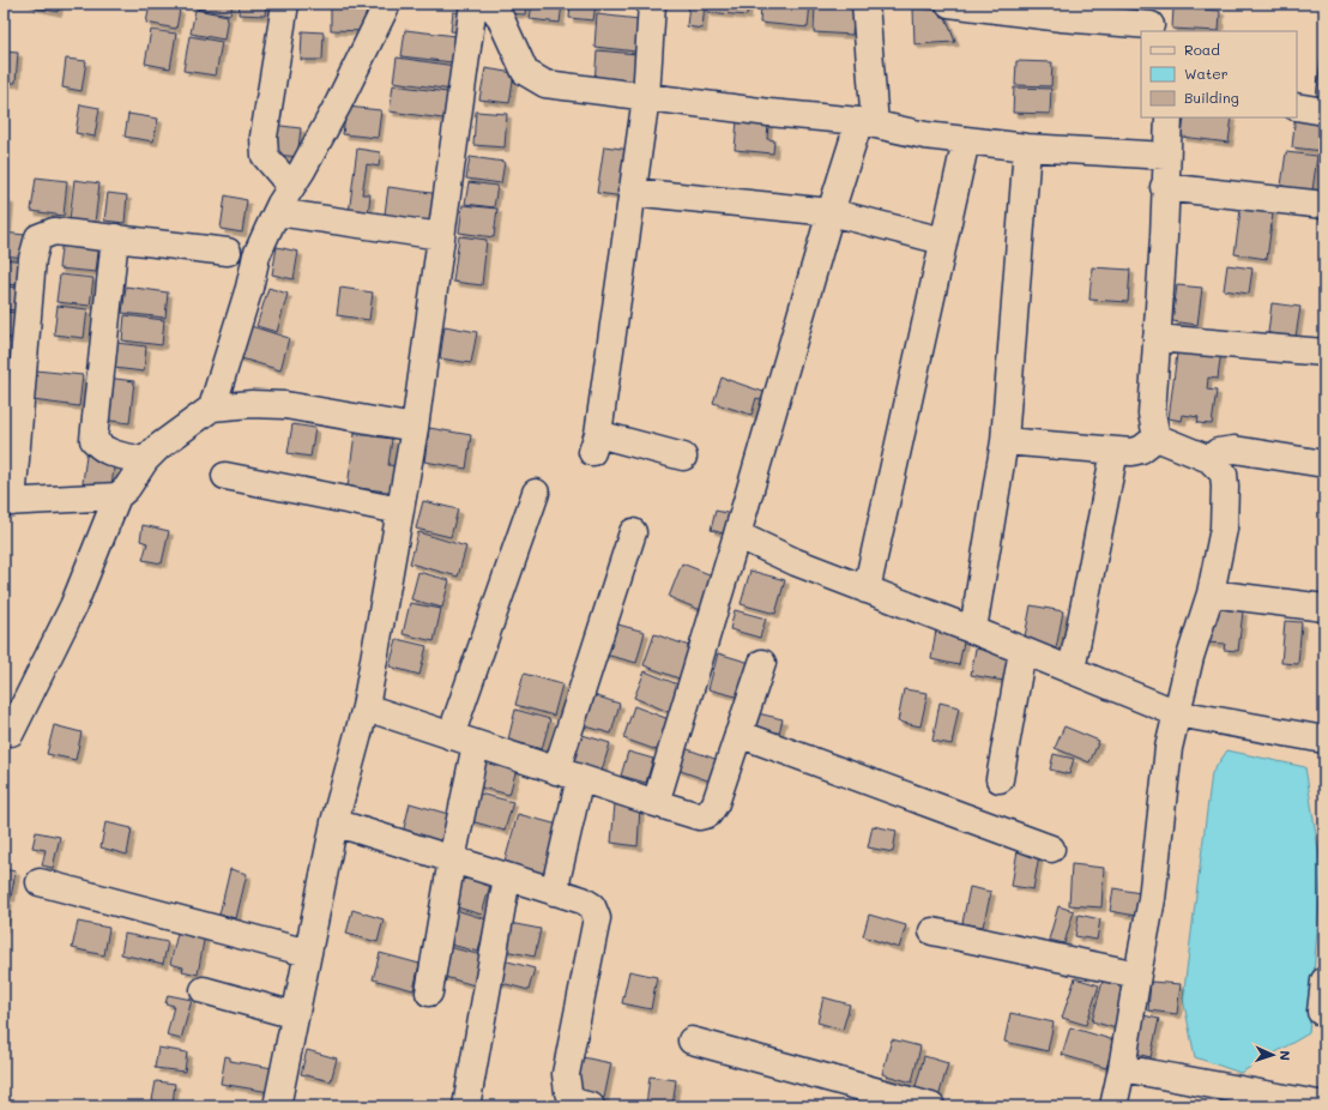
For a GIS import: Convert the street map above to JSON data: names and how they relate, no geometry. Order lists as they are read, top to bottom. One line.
{"legend":["Road","Water","Building"],"north":"right"}
